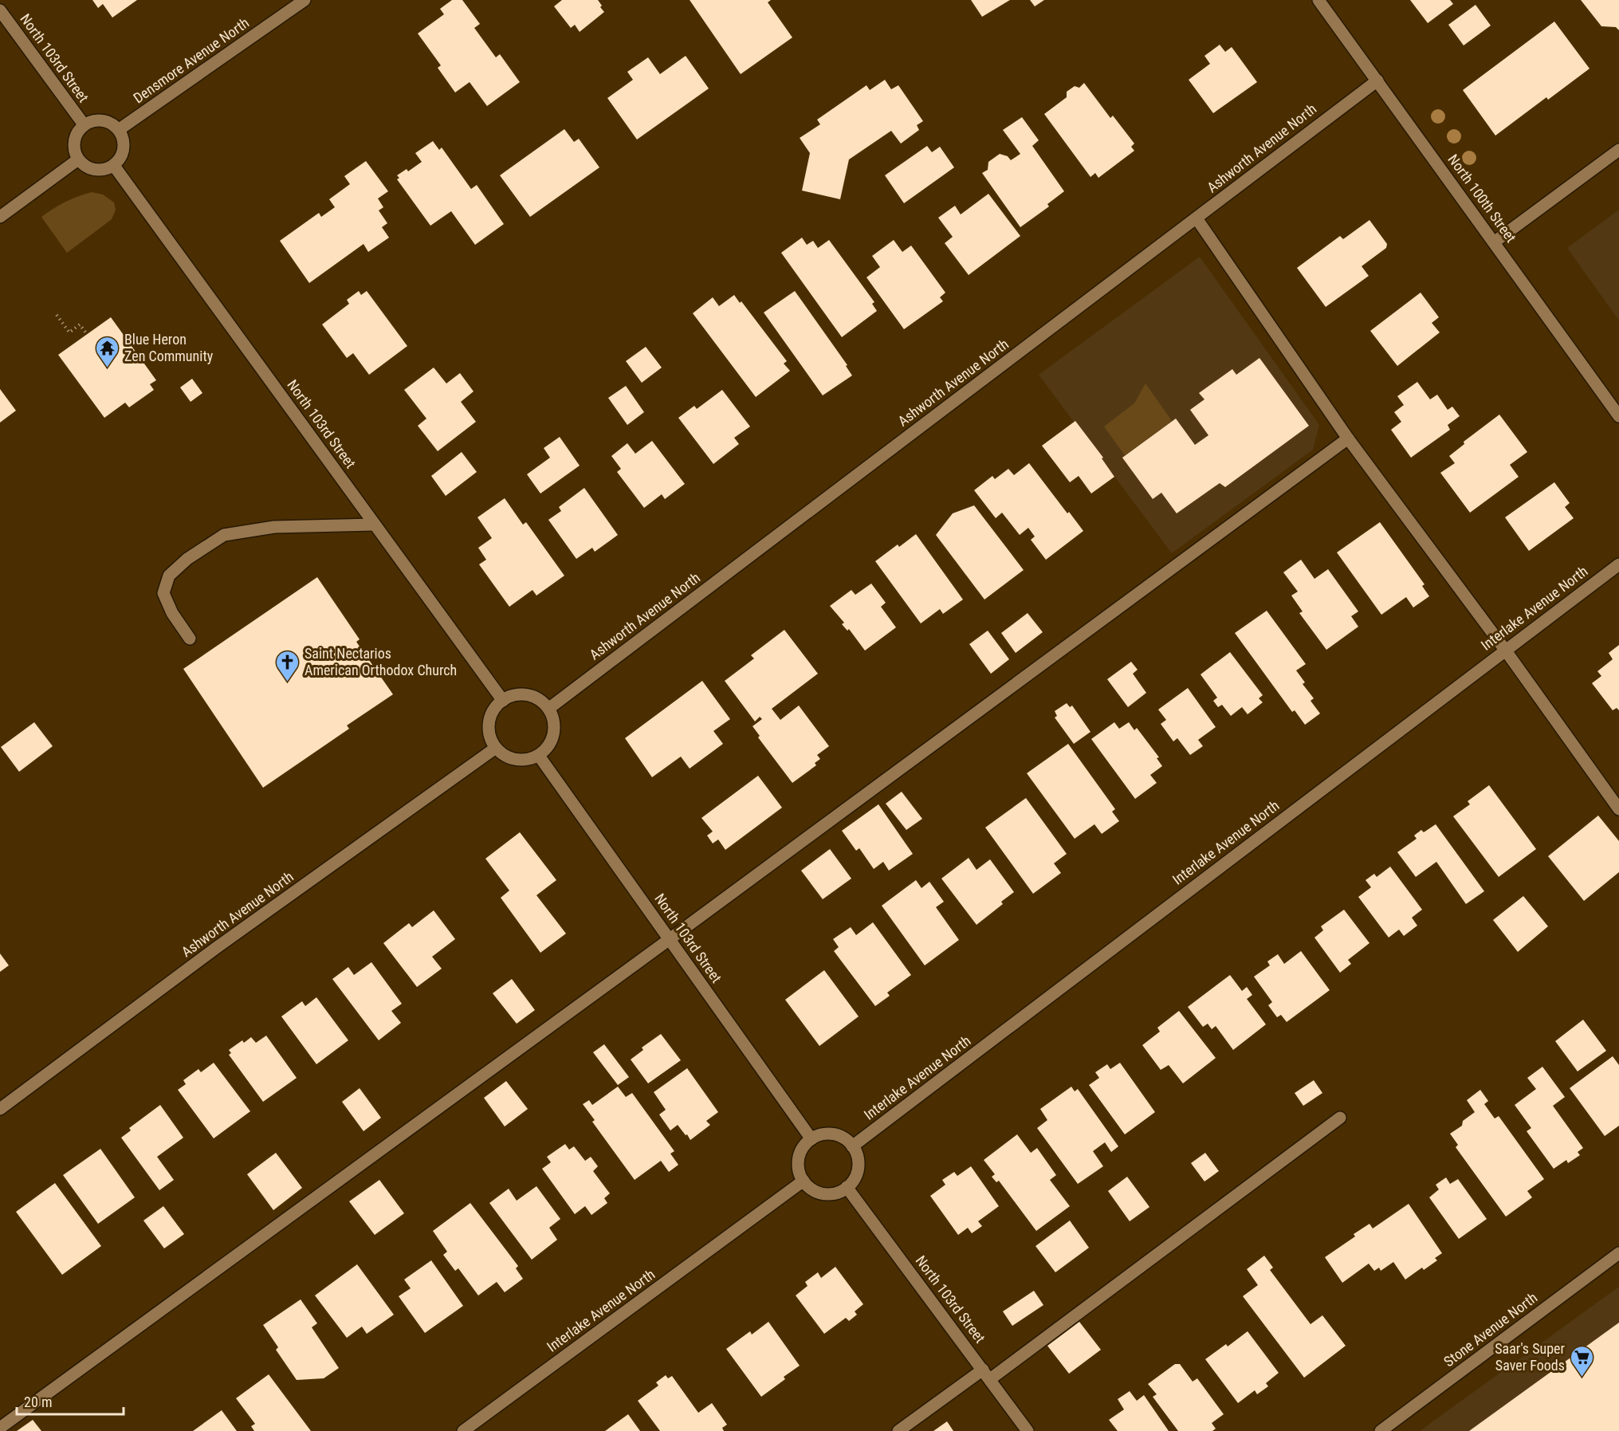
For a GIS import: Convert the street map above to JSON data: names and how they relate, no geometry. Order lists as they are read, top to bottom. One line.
{"streets":{"street":["North 103rd Street","Densmore Avenue North","Ashworth Avenue North","North 100th Street","Interlake Avenue North","Stone Avenue North"]},"crossings":[["North 103rd Street","Densmore Avenue North"],["North 103rd Street","Ashworth Avenue North"],["North 103rd Street","Interlake Avenue North"],["Ashworth Avenue North","North 100th Street"]],"places":{"temple":["Blue Heron Zen Community"],"church":["Saint Nectarios American Orthodox Church"],"supermarket":["Saar's Super Saver Foods"]},"scale_bar":"20 m"}
